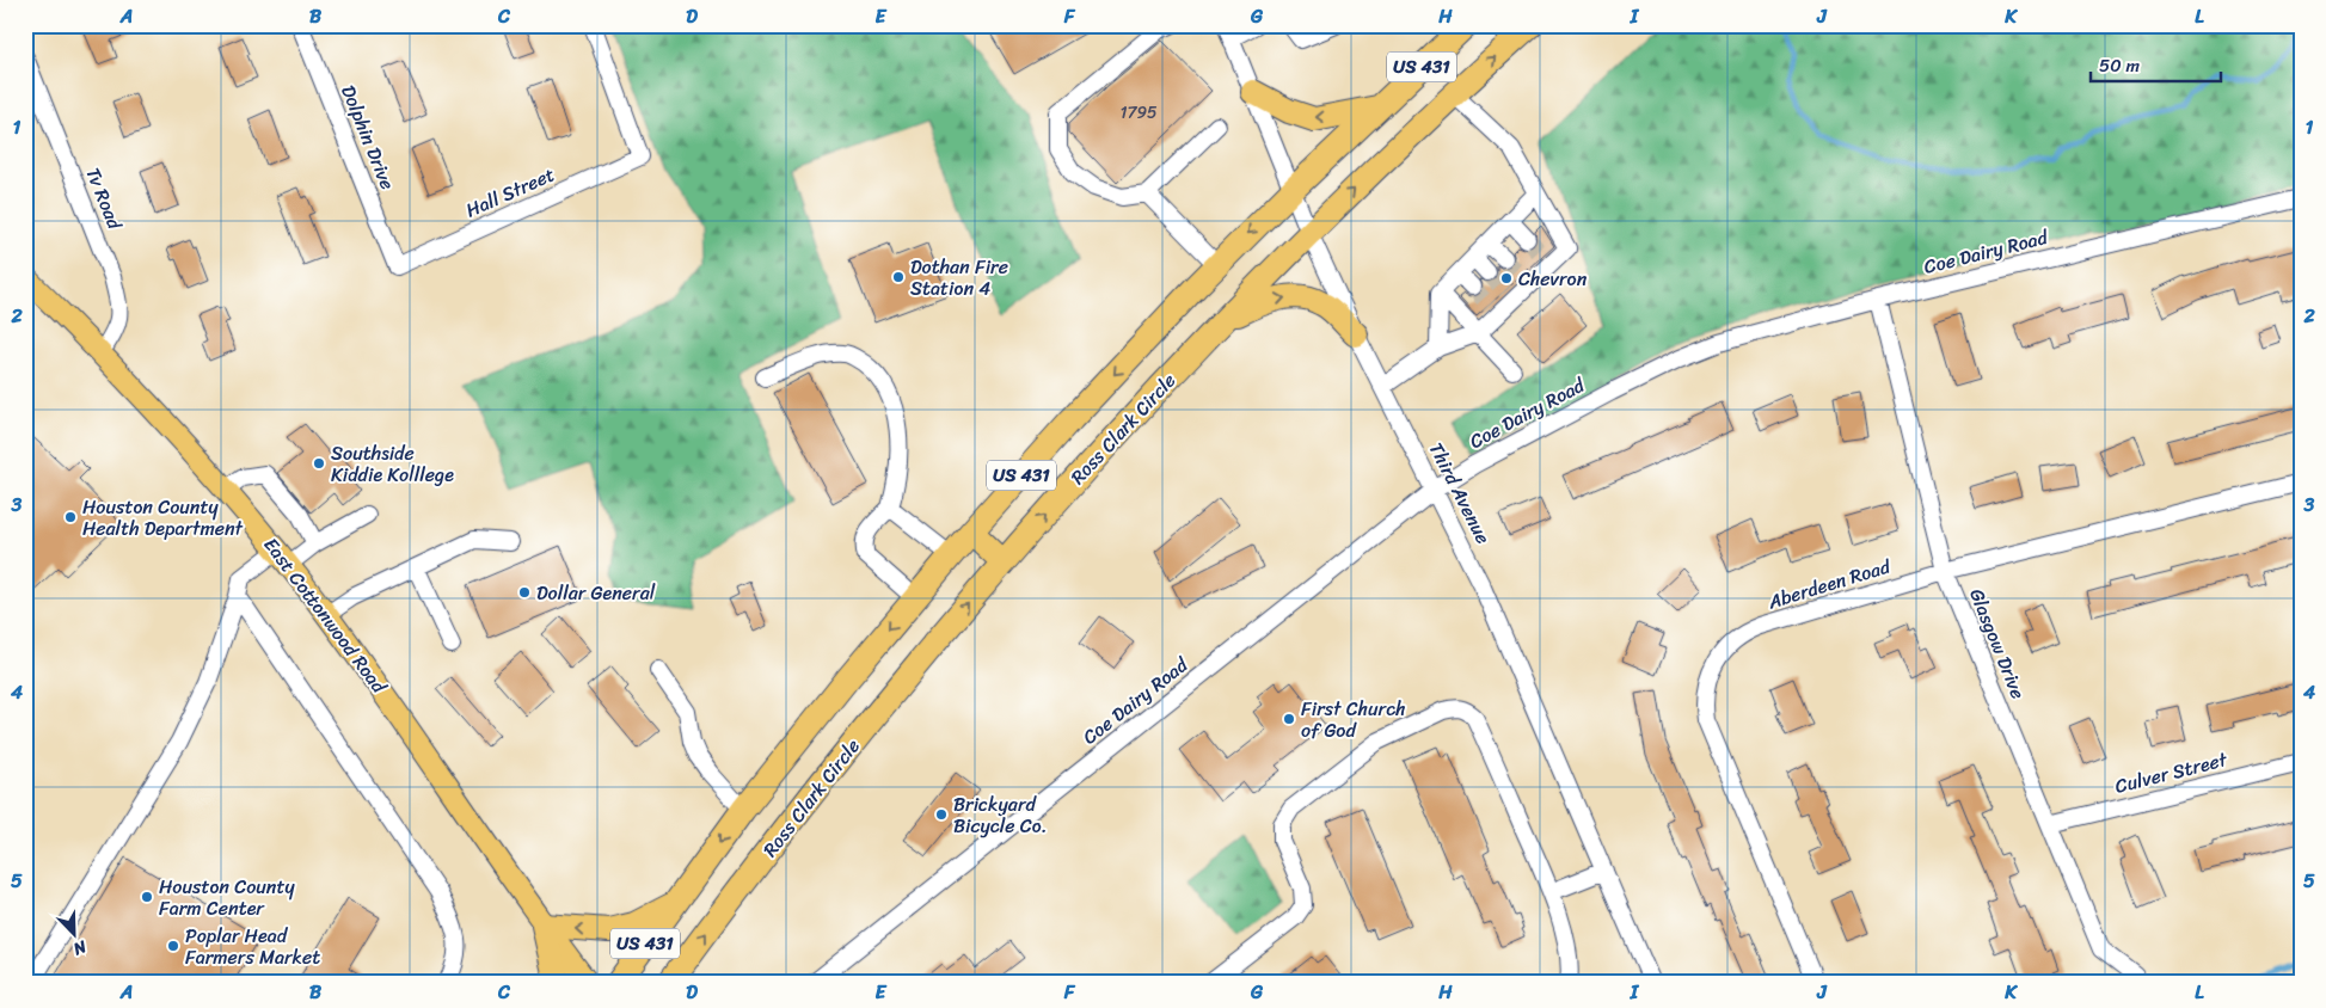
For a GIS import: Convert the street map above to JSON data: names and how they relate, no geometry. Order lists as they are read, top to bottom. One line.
{"streets":{"highway":["US 431","Ross Clark Circle"],"main road":["East Cottonwood Road"],"street":["Dolphin Drive","Hall Street","Tv Road","Coe Dairy Road","Third Avenue","Aberdeen Road","Glasgow Drive","Culver Street"]},"crossings":[["US 431","Third Avenue"],["Dolphin Drive","Hall Street"],["Tv Road","East Cottonwood Road"],["Coe Dairy Road","Third Avenue"],["Coe Dairy Road","Glasgow Drive"],["Ross Clark Circle","Third Avenue"],["Aberdeen Road","Glasgow Drive"],["Glasgow Drive","Culver Street"]],"places":["Dothan Fire Station 4","Chevron","Southside Kiddie Kolllege","Houston County Health Department","Dollar General","First Church of God","Brickyard Bicycle Co.","Houston County Farm Center","Poplar Head Farmers Market"],"house_numbers":["1795"],"scale_bar":"50 m","north":"bottom right","grid":{"columns":["A","B","C","D","E","F","G","H","I","J","K","L"],"rows":["1","2","3","4","5"]}}
